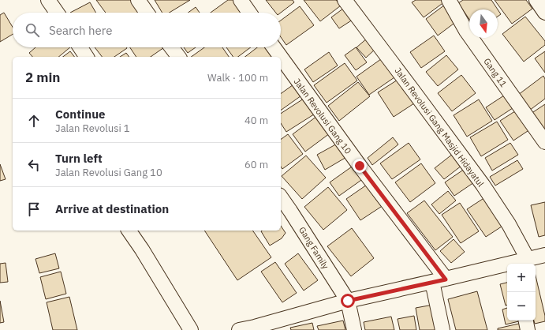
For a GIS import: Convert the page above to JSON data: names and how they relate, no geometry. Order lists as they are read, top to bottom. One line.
{"streets":{"street":["Gang 11","Jalan Revolusi Gang 10","Jalan Revolusi Gang Masjid Hidayatul","Gang Family"]},"north":"bottom","page":{"search":"Search here","heading":["2 min","Walk · 100 m"],"list":[["Continue","Jalan Revolusi 1","40 m"],["Turn left","Jalan Revolusi Gang 10","60 m"],"Arrive at destination"],"map_buttons":["+","−"]}}
